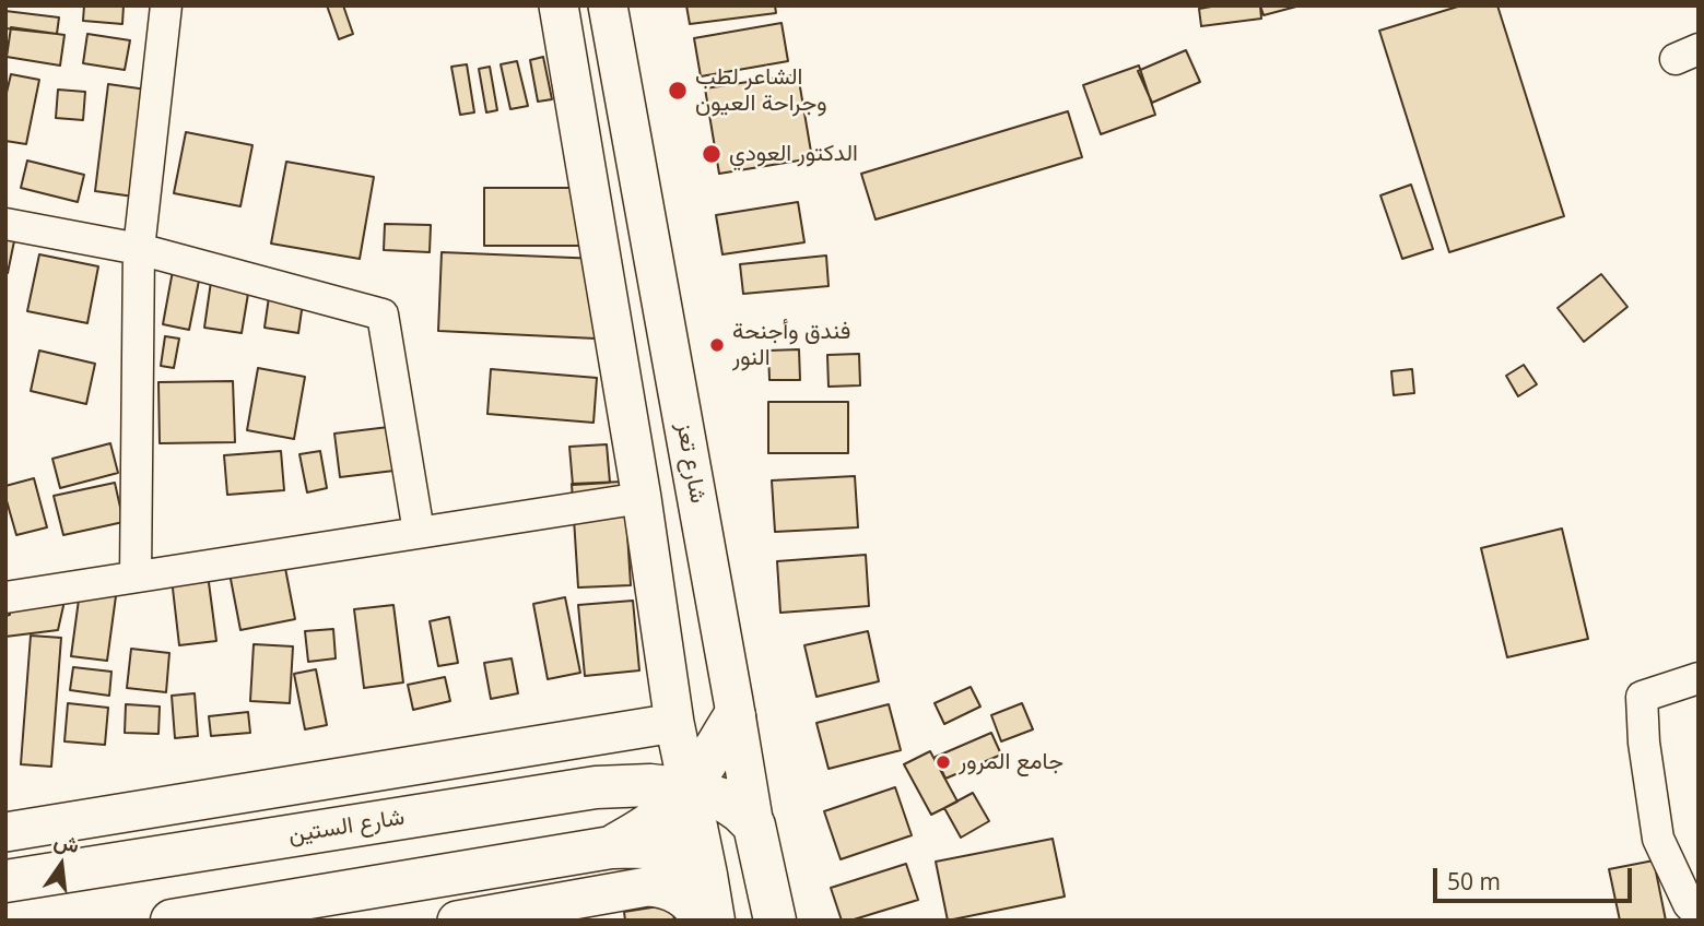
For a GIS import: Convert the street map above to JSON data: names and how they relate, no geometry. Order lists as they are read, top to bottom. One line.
{"streets":{"highway":["شارع تعز","شارع الستين"]},"crossings":[["شارع تعز","شارع الستين"]],"places":["الشاعر لطب وجراحة العيون","الدكتور العودي","فندق وأجنحة النور","جامع المرور"],"scale_bar":"50 m","north":"top"}
